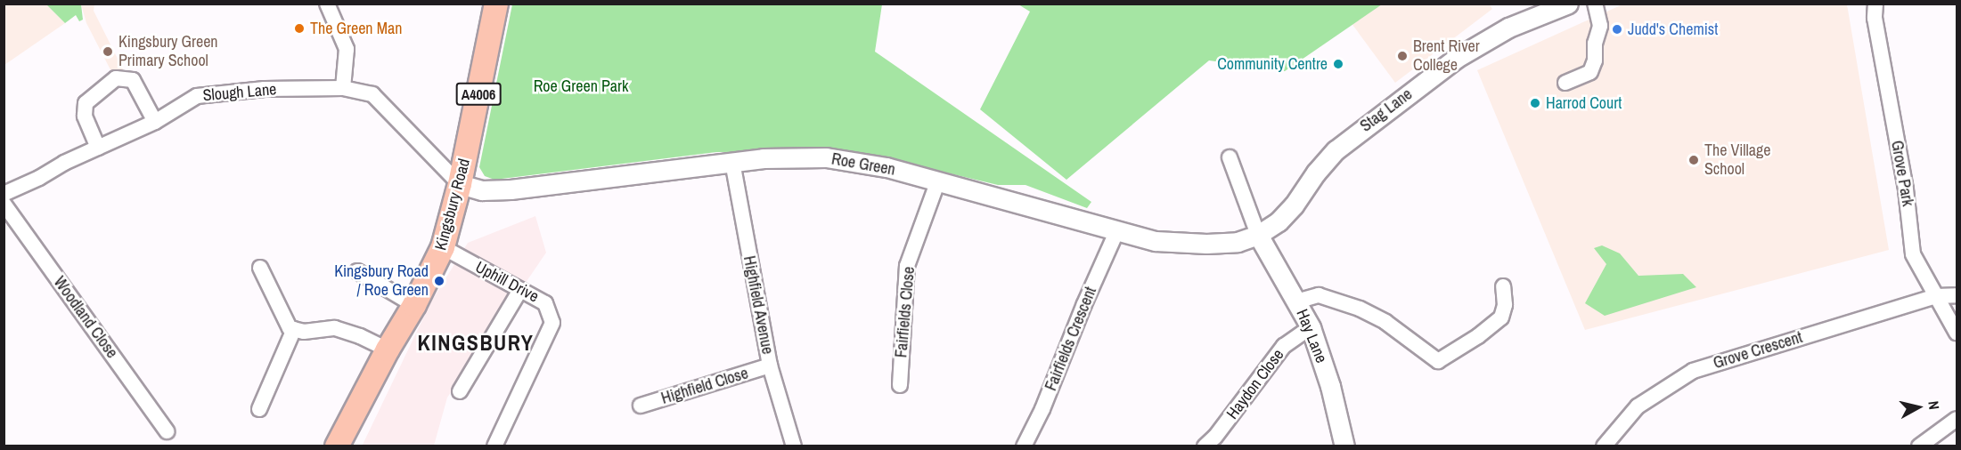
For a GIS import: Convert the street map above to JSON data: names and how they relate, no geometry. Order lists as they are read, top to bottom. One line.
{"streets":{"main road":["A4006","Kingsbury Road"],"street":["Slough Lane","Stag Lane","Roe Green","Grove Park","Uphill Drive","Highfield Avenue","Fairfields Close","Woodland Close","Hay Lane","Fairfields Crescent","Grove Crescent","Haydon Close","Highfield Close"]},"crossings":[["Slough Lane","Roe Green"],["Slough Lane","Kingsbury Road"],["Stag Lane","Roe Green"],["Stag Lane","Hay Lane"],["Roe Green","Kingsbury Road"],["Roe Green","Highfield Avenue"],["Roe Green","Fairfields Close"],["Roe Green","Hay Lane"],["Roe Green","Fairfields Crescent"],["Grove Park","Grove Crescent"],["Kingsbury Road","Uphill Drive"],["Highfield Avenue","Highfield Close"],["Hay Lane","Haydon Close"]],"districts":["KINGSBURY"],"parks":["Roe Green Park"],"places":["The Green Man","Judd's Chemist","Kingsbury Green Primary School","Brent River College","Community Centre","Harrod Court","The Village School","Kingsbury Road / Roe Green"],"north":"right"}
